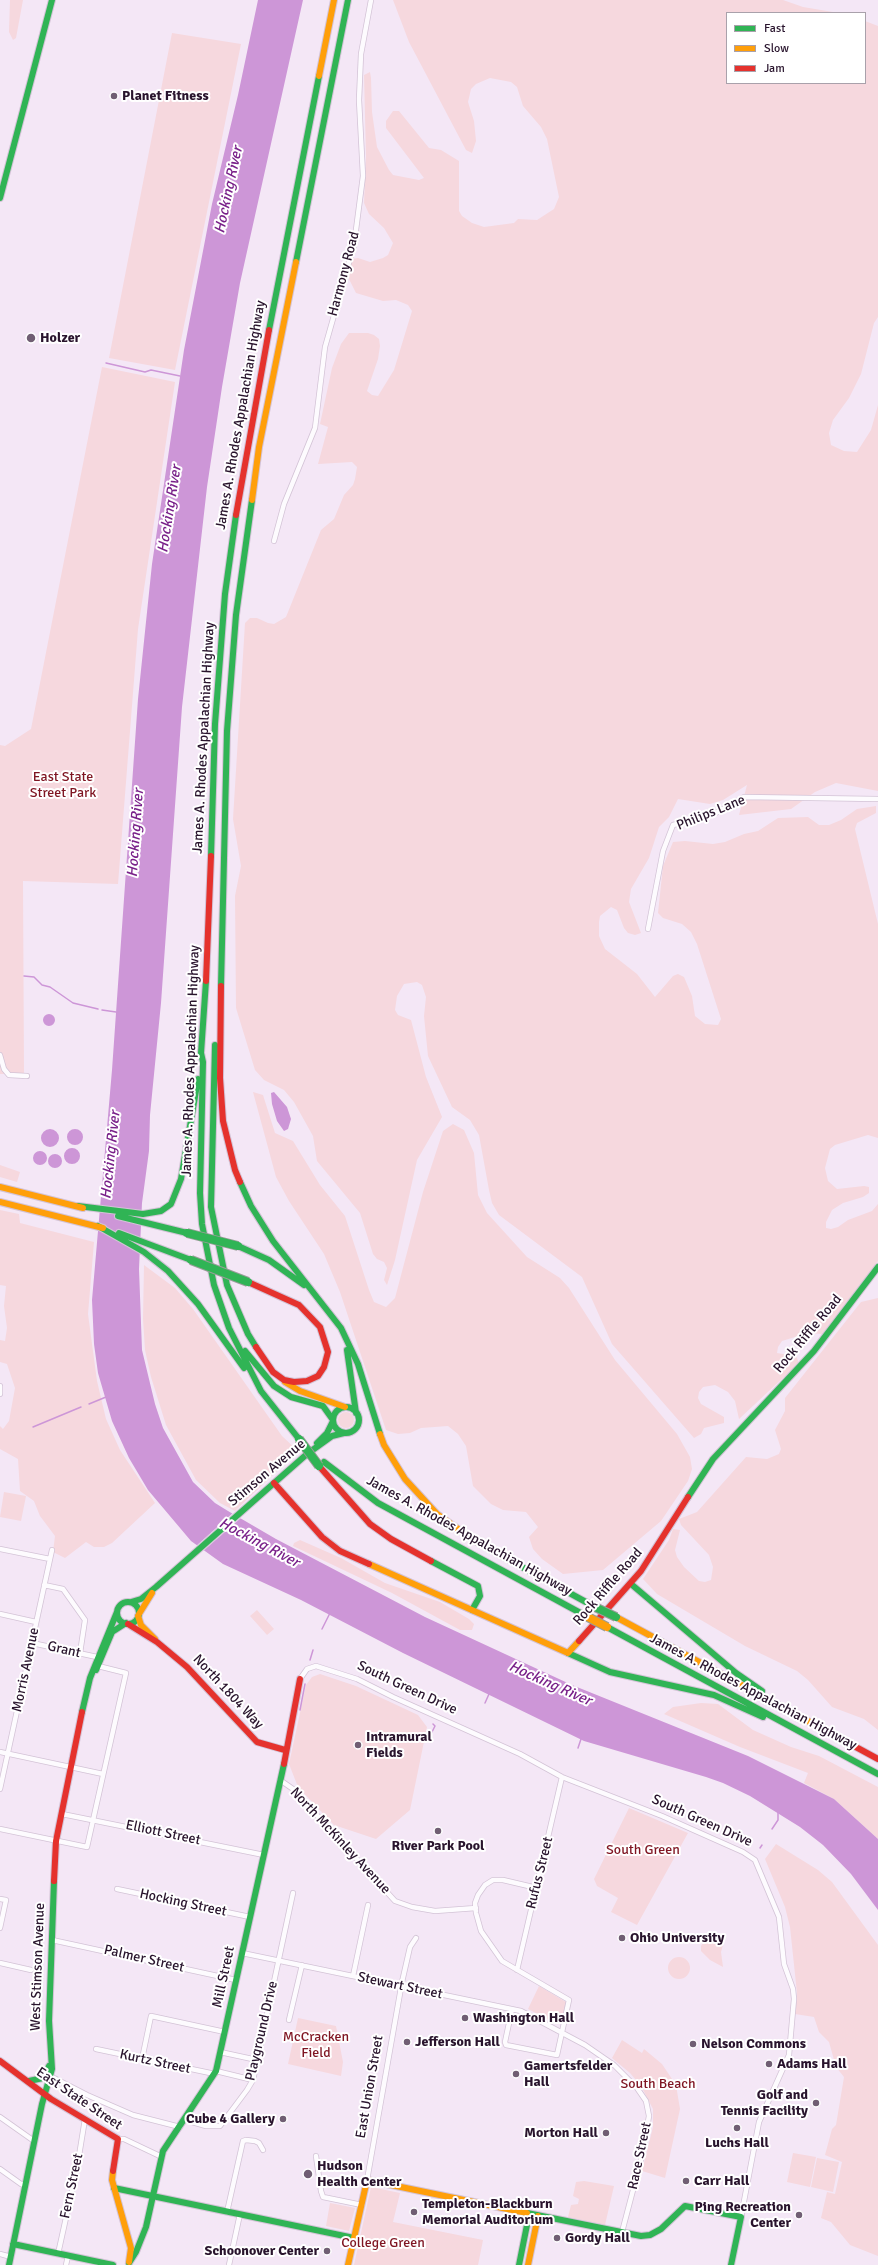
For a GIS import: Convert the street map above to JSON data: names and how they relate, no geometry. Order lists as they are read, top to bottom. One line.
{"streets":{"main road":["James A. Rhodes Appalachian Highway","Rock Riffle Road","Stimson Avenue","South Green Drive","North 1804 Way","West Stimson Avenue","Mill Street","East Union Street","East State Street"],"street":["Harmony Road","Philips Lane","Grant","Morris Avenue","Elliott Street","North McKinley Avenue","Rufus Street","Hocking Street","Palmer Street","Stewart Street","Playground Drive","Kurtz Street","Race Street","Fern Street"]},"crossings":[["Stimson Avenue","North 1804 Way"],["Grant","Morris Avenue"],["South Green Drive","Rufus Street"],["South Green Drive","Mill Street"],["North 1804 Way","Mill Street"],["Elliott Street","West Stimson Avenue"],["Elliott Street","Mill Street"],["North McKinley Avenue","Mill Street"],["Hocking Street","Mill Street"],["Palmer Street","West Stimson Avenue"],["Palmer Street","Mill Street"],["West Stimson Avenue","East State Street"],["Mill Street","Stewart Street"],["Mill Street","Playground Drive"],["Mill Street","Kurtz Street"],["Mill Street","East State Street"],["Stewart Street","Playground Drive"],["Stewart Street","East Union Street"],["Stewart Street","Race Street"],["Playground Drive","Kurtz Street"],["East State Street","Fern Street"]],"water":["Hocking River"],"parks":["East State Street Park","South Green","McCracken Field","South Beach","College Green"],"places":["Planet Fitness","Holzer","Intramural Fields","River Park Pool","Ohio University","Washington Hall","Jefferson Hall","Nelson Commons","Adams Hall","Gamertsfelder Hall","Golf and Tennis Facility","Cube 4 Gallery","Luchs Hall","Morton Hall","Hudson Health Center","Carr Hall","Templeton-Blackburn Memorial Auditorium","Ping Recreation Center","Gordy Hall","Schoonover Center"],"legend":["Fast","Slow","Jam"]}
